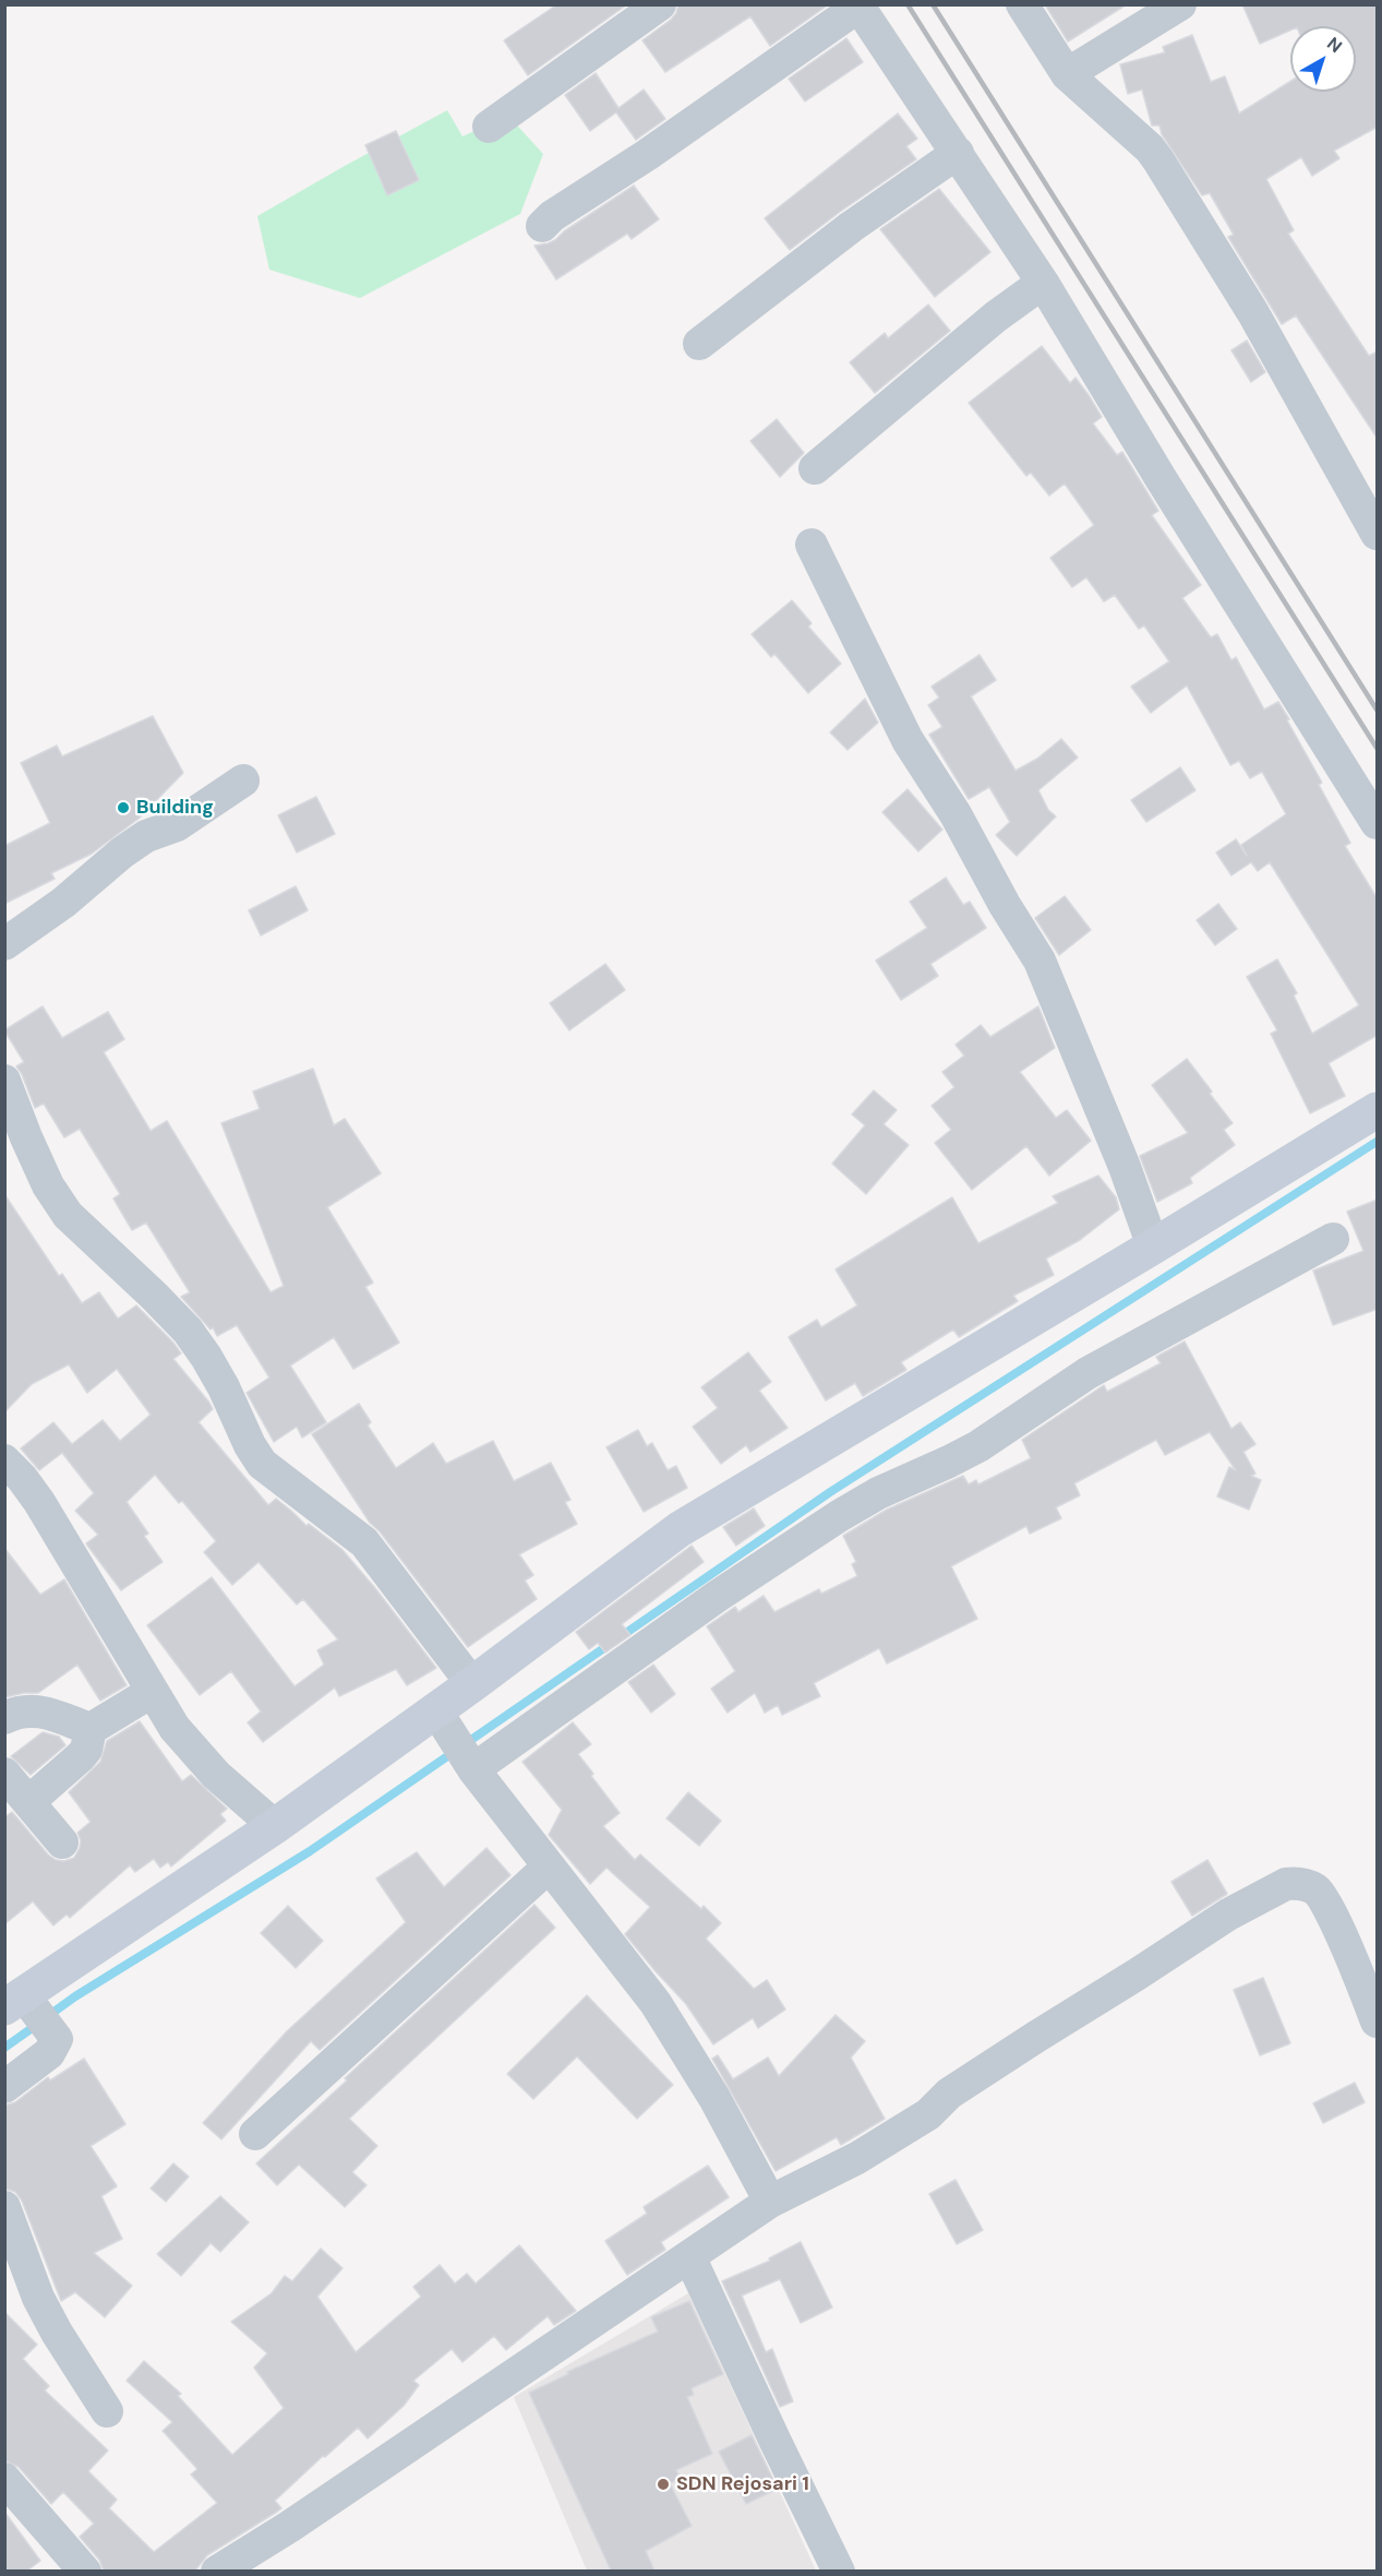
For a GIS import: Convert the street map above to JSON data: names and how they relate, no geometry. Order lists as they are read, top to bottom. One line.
{"places":["Building","SDN Rejosari 1"],"north":"top right"}
